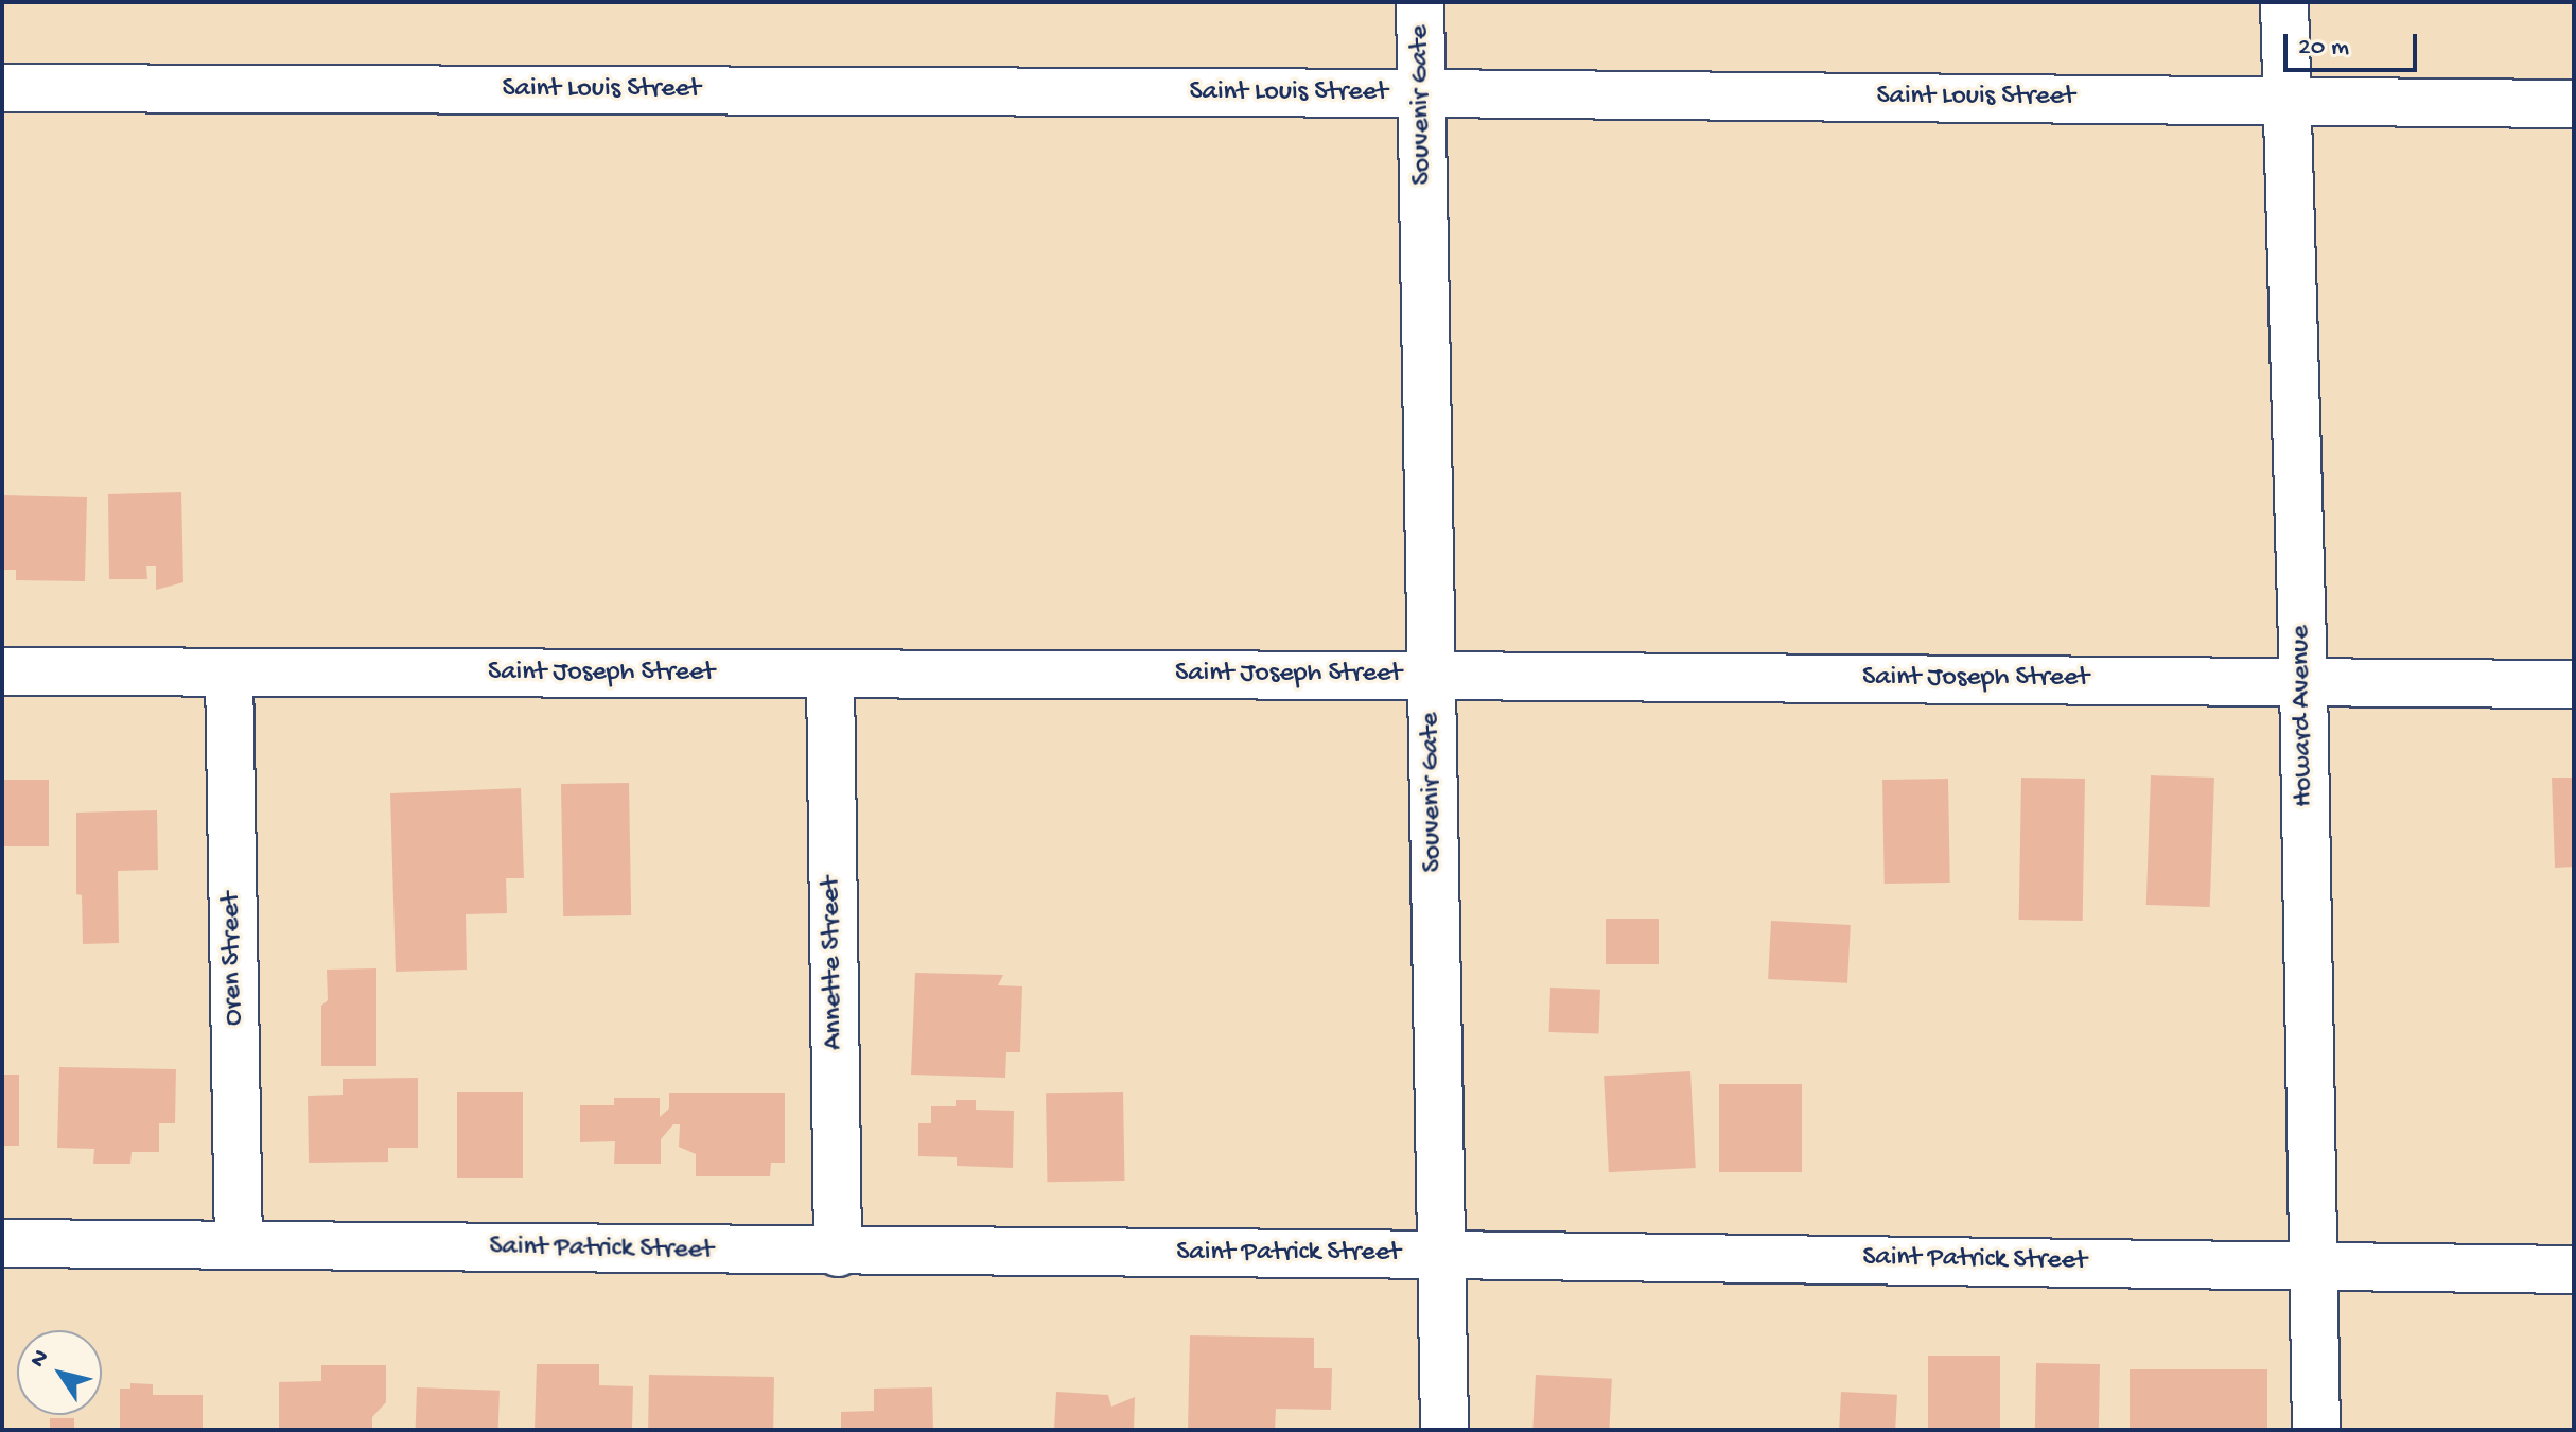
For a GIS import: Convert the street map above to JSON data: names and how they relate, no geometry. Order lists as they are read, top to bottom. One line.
{"streets":{"street":["Saint Louis Street","Souvenir Gate","Saint Joseph Street","Howard Avenue","Oren Street","Annette Street","Saint Patrick Street"]},"crossings":[["Saint Louis Street","Souvenir Gate"],["Saint Louis Street","Howard Avenue"],["Souvenir Gate","Saint Joseph Street"],["Souvenir Gate","Saint Patrick Street"],["Saint Joseph Street","Howard Avenue"],["Saint Joseph Street","Oren Street"],["Saint Joseph Street","Annette Street"],["Howard Avenue","Saint Patrick Street"],["Oren Street","Saint Patrick Street"],["Annette Street","Saint Patrick Street"]],"scale_bar":"20 m","north":"top left"}
